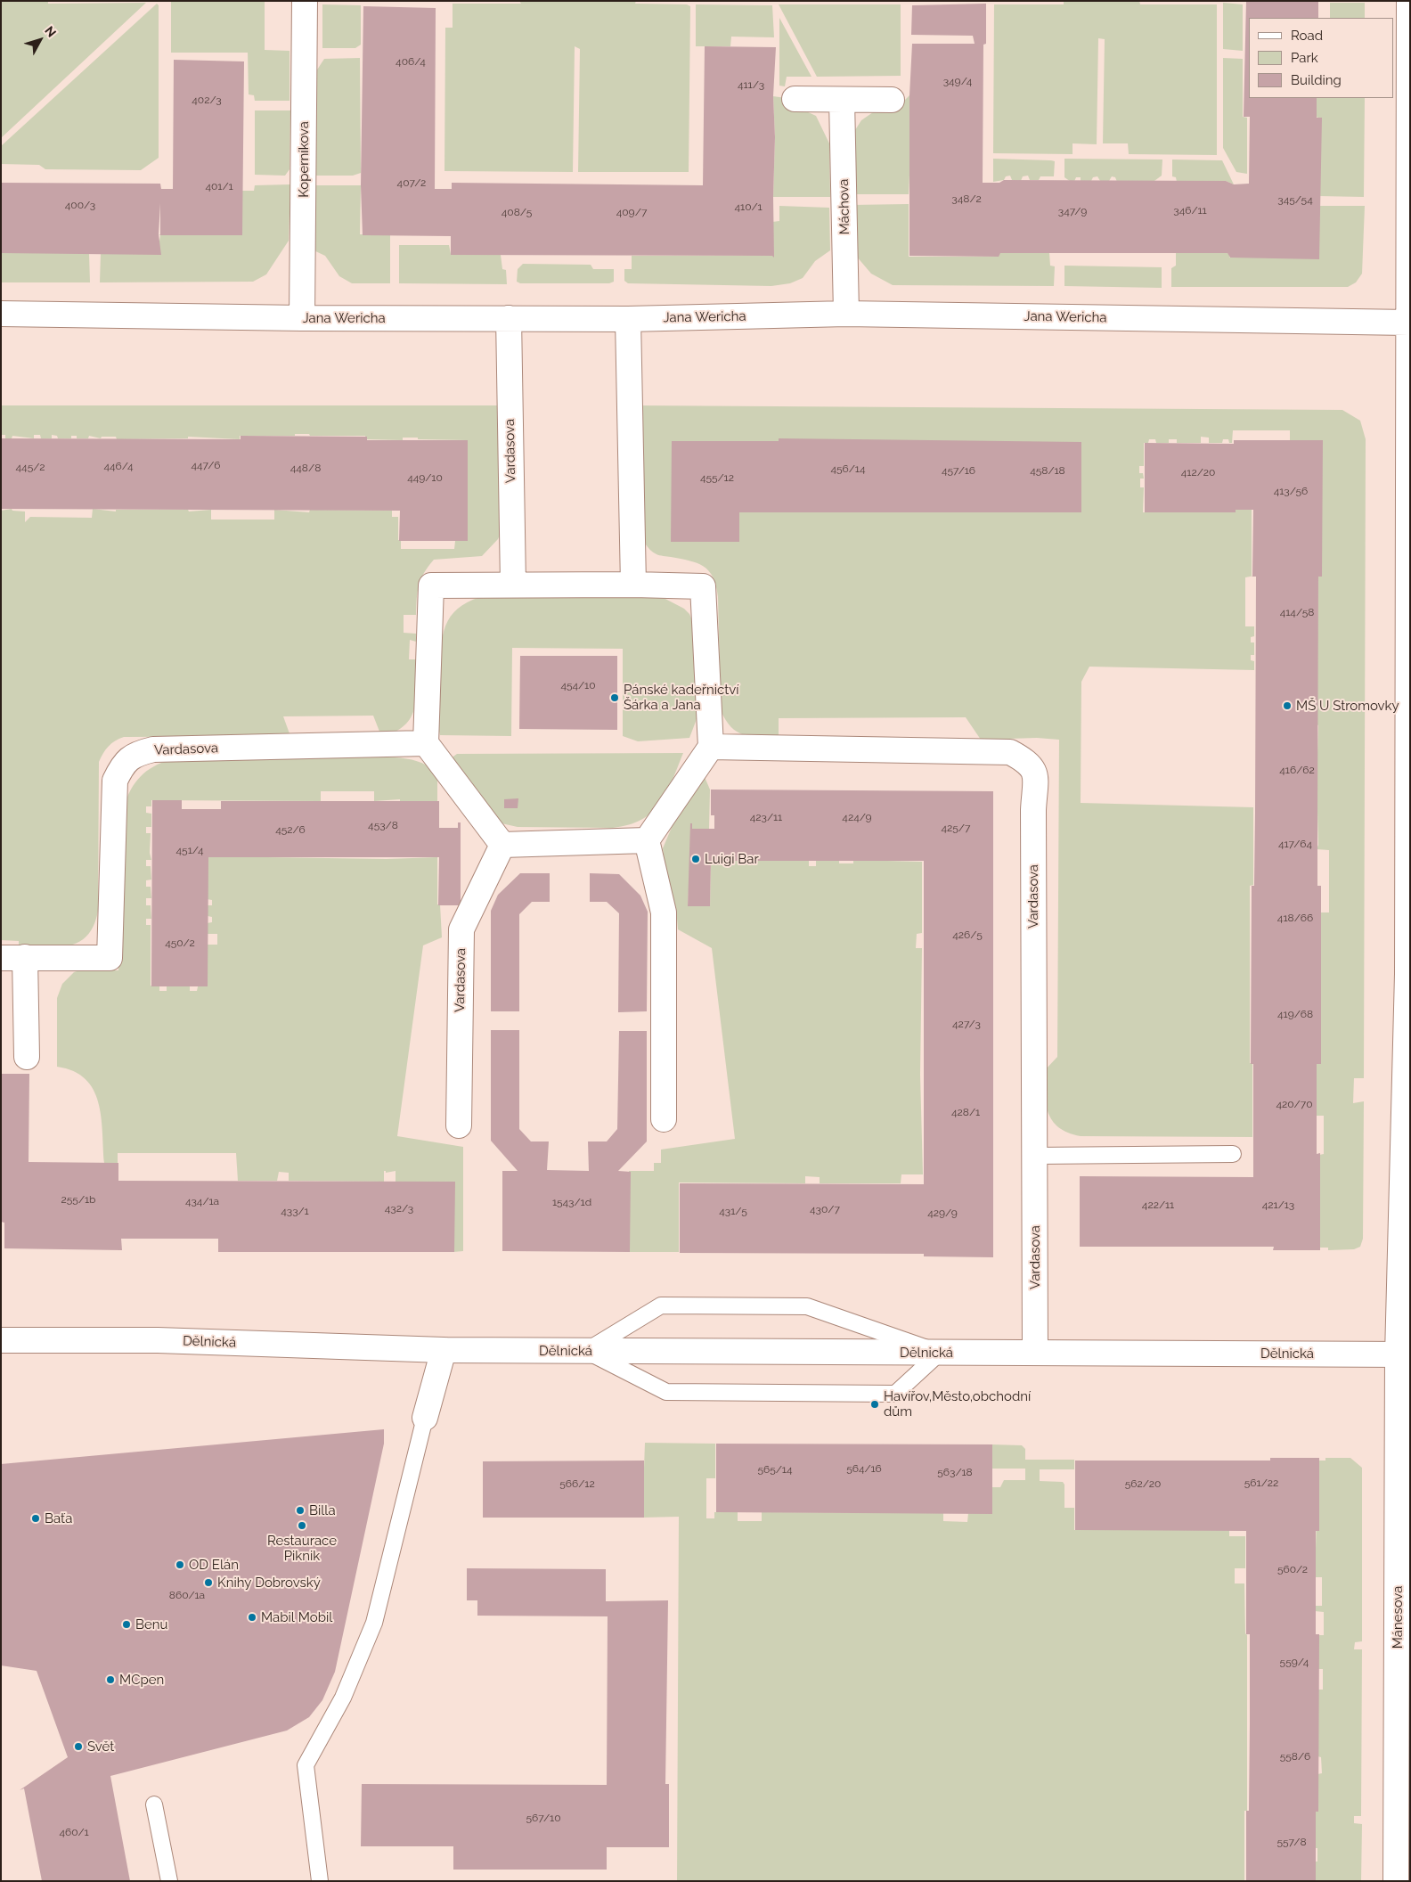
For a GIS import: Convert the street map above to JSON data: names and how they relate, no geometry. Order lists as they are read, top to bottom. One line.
{"streets":{"street":["Koperníkova","Máchova","Jana Wericha","Vardasova","Dělnická","Mánesova"]},"crossings":[["Koperníkova","Jana Wericha"],["Máchova","Jana Wericha"],["Jana Wericha","Vardasova"],["Jana Wericha","Mánesova"],["Vardasova","Dělnická"],["Dělnická","Mánesova"]],"places":["Pánské kadeřnictví Šárka a Jana","MŠ U Stromovky","Luigi Bar","Havířov,Město,obchodní dům","Billa","Baťa","Restaurace Piknik","OD Elán","Knihy Dobrovský","Mabil Mobil","Benu","MCpen","Svět"],"house_numbers":["406/4","349/4","411/3","402/3","407/2","401/1","348/2","345/54","400/3","410/1","346/11","347/9","408/5","409/7","447/6","446/4","445/2","448/8","456/14","457/16","458/18","412/20","449/10","455/12","413/56","414/58","454/10","416/62","423/11","424/9","453/8","425/7","452/6","417/64","451/4","418/66","426/5","450/2","419/68","427/3","420/70","428/1","255/1b","434/1a","1543/1d","422/11","421/13","432/3","430/7","433/1","431/5","429/9","564/16","565/14","563/18","561/22","566/12","562/20","560/2","860/1a","559/4","558/6","567/10","460/1","557/8"],"legend":["Road","Park","Building"],"north":"top right"}
